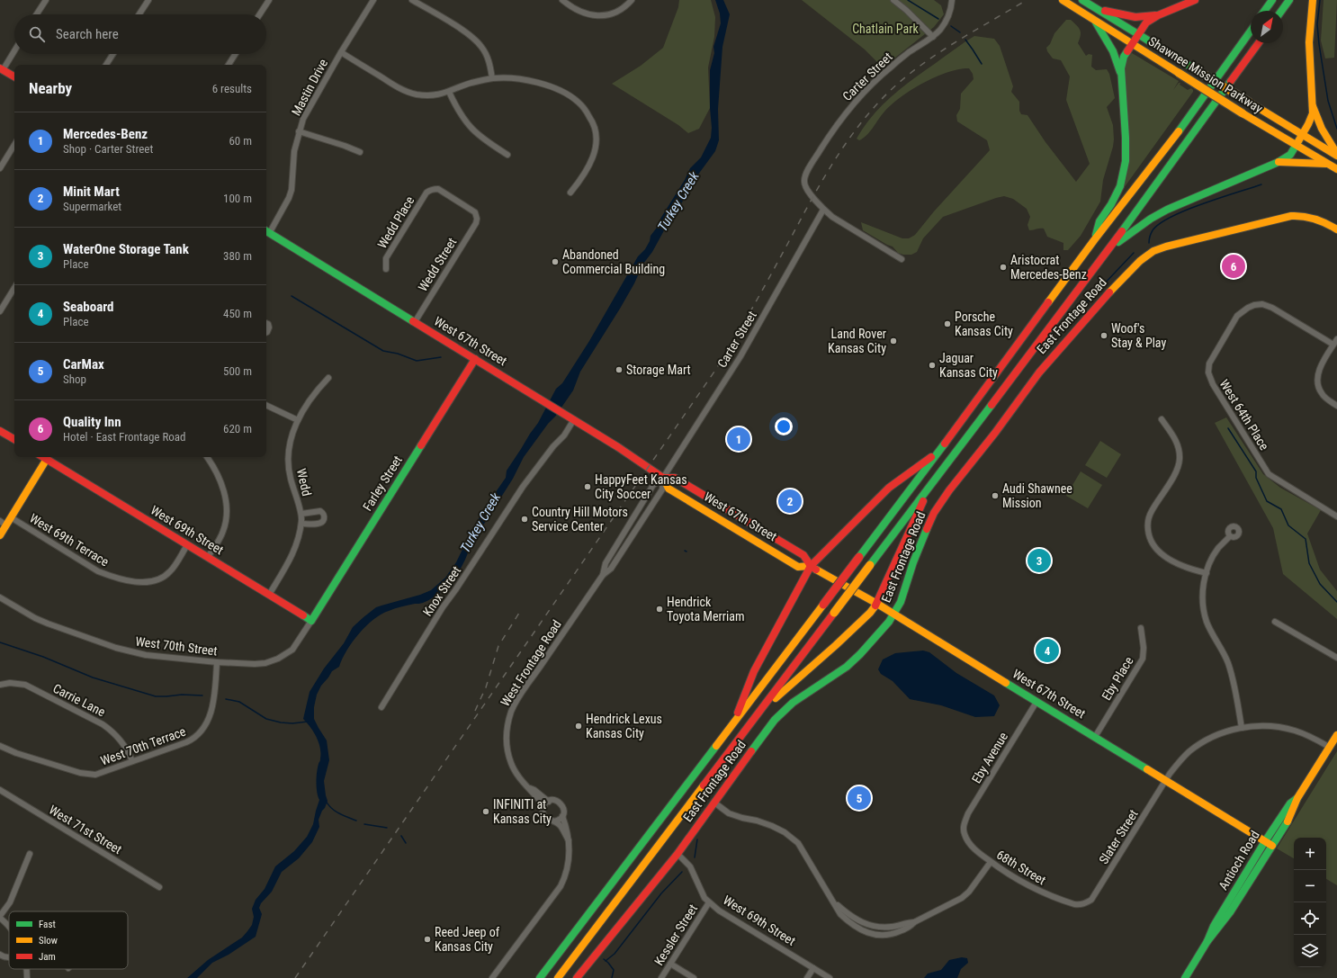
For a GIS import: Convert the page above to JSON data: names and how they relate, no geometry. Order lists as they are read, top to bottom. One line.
{"streets":{"main road":["Shawnee Mission Parkway","East Frontage Road","West 67th Street","Farley Street","West 69th Street","Antioch Road"],"street":["Carter Street","Mastin Drive","Wedd Place","Wedd Street","West 64th Place","Wedd","West 69th Terrace","Knox Street","West 70th Street","West Frontage Road","Eby Place","Carrie Lane","West 70th Terrace","Eby Avenue","West 71st Street","Slater Street","68th Street","Kessler Street"]},"crossings":[["Carter Street","West 67th Street"],["Carter Street","West Frontage Road"],["Mastin Drive","West 67th Street"],["Wedd Place","Wedd Street"],["Wedd Street","West 67th Street"],["East Frontage Road","West 67th Street"],["East Frontage Road","West 69th Street"],["West 67th Street","Farley Street"],["West 67th Street","Knox Street"],["West 67th Street","West Frontage Road"],["West 67th Street","Eby Place"],["West 67th Street","Eby Avenue"],["West 67th Street","Slater Street"],["West 67th Street","Antioch Road"],["Wedd","West 69th Street"],["Farley Street","West 69th Street"],["Farley Street","West 70th Street"],["West 69th Street","West 69th Terrace"],["West 69th Street","West 70th Street"],["West 69th Street","Kessler Street"],["West 70th Street","West 70th Terrace"],["Carrie Lane","West 70th Terrace"],["Eby Avenue","68th Street"],["Slater Street","Antioch Road"],["Slater Street","68th Street"]],"water":["Turkey Creek"],"parks":["Chatlain Park"],"places":["Abandoned Commercial Building","Aristocrat Mercedes-Benz","Porsche Kansas City","Woof's Stay & Play","Land Rover Kansas City","Jaguar Kansas City","Storage Mart","HappyFeet Kansas City Soccer","Audi Shawnee Mission","Country Hill Motors Service Center","Hendrick Toyota Merriam","Hendrick Lexus Kansas City","INFINITI at Kansas City","Reed Jeep of Kansas City"],"legend":["Fast","Slow","Jam"],"north":"top right","page":{"search":"Search here","heading":["Nearby","6 results"],"list":[{"mark":"1","name":"Mercedes-Benz","note":"Shop · Carter Street","value":"60 m"},{"mark":"2","name":"Minit Mart","note":"Supermarket","value":"100 m"},{"mark":"3","name":"WaterOne Storage Tank","note":"Place","value":"380 m"},{"mark":"4","name":"Seaboard","note":"Place","value":"450 m"},{"mark":"5","name":"CarMax","note":"Shop","value":"500 m"},{"mark":"6","name":"Quality Inn","note":"Hotel · East Frontage Road","value":"620 m"}],"pins":["6","1","2","3","4","5"],"map_buttons":["+","−"]}}
